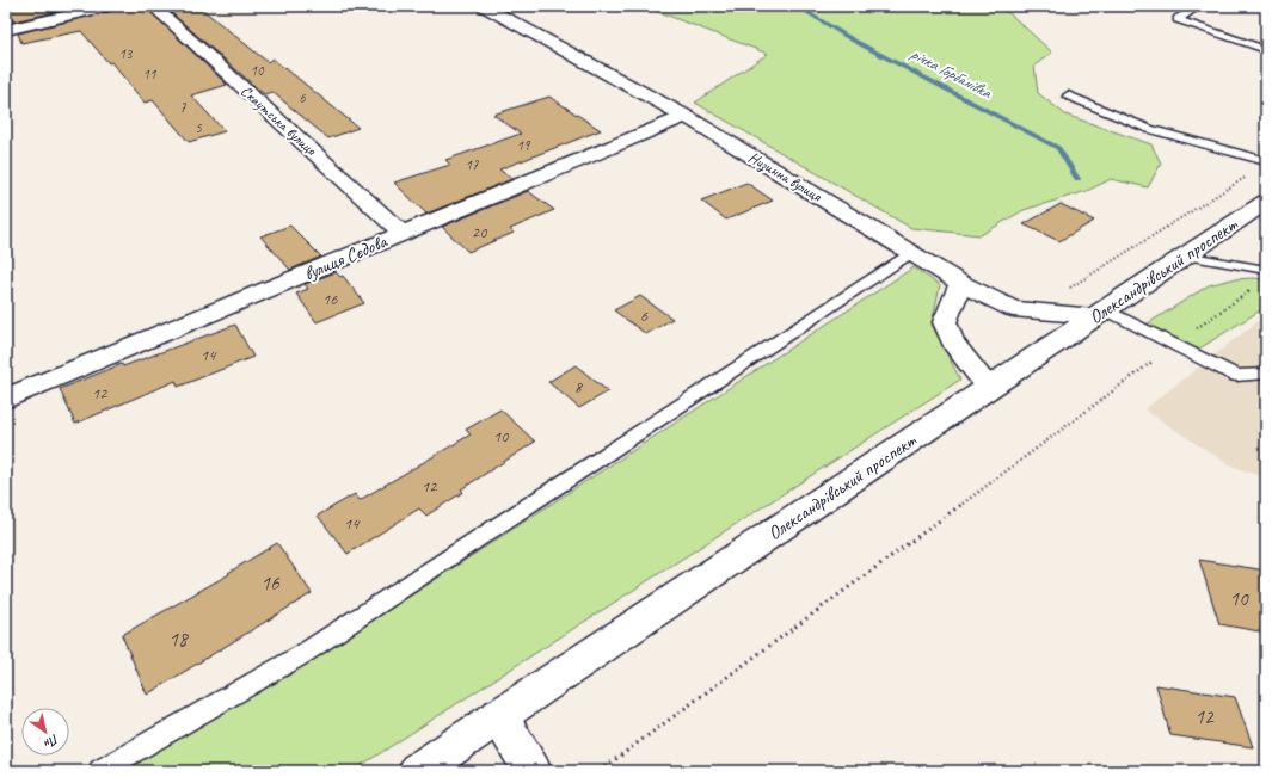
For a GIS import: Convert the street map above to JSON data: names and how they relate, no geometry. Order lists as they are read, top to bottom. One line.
{"streets":{"street":["Скаутська вулиця","Низинна вулиця","вулиця Сєдова","Олександрівський проспект"]},"crossings":[["Скаутська вулиця","вулиця Сєдова"],["Низинна вулиця","вулиця Сєдова"],["Низинна вулиця","Олександрівський проспект"]],"water":["річка Горбанівка"],"house_numbers":["13","10","11","6","7","5","19","17","20","16","6","14","8","12","10","12","14","16","10","18","12"],"north":"bottom right"}
